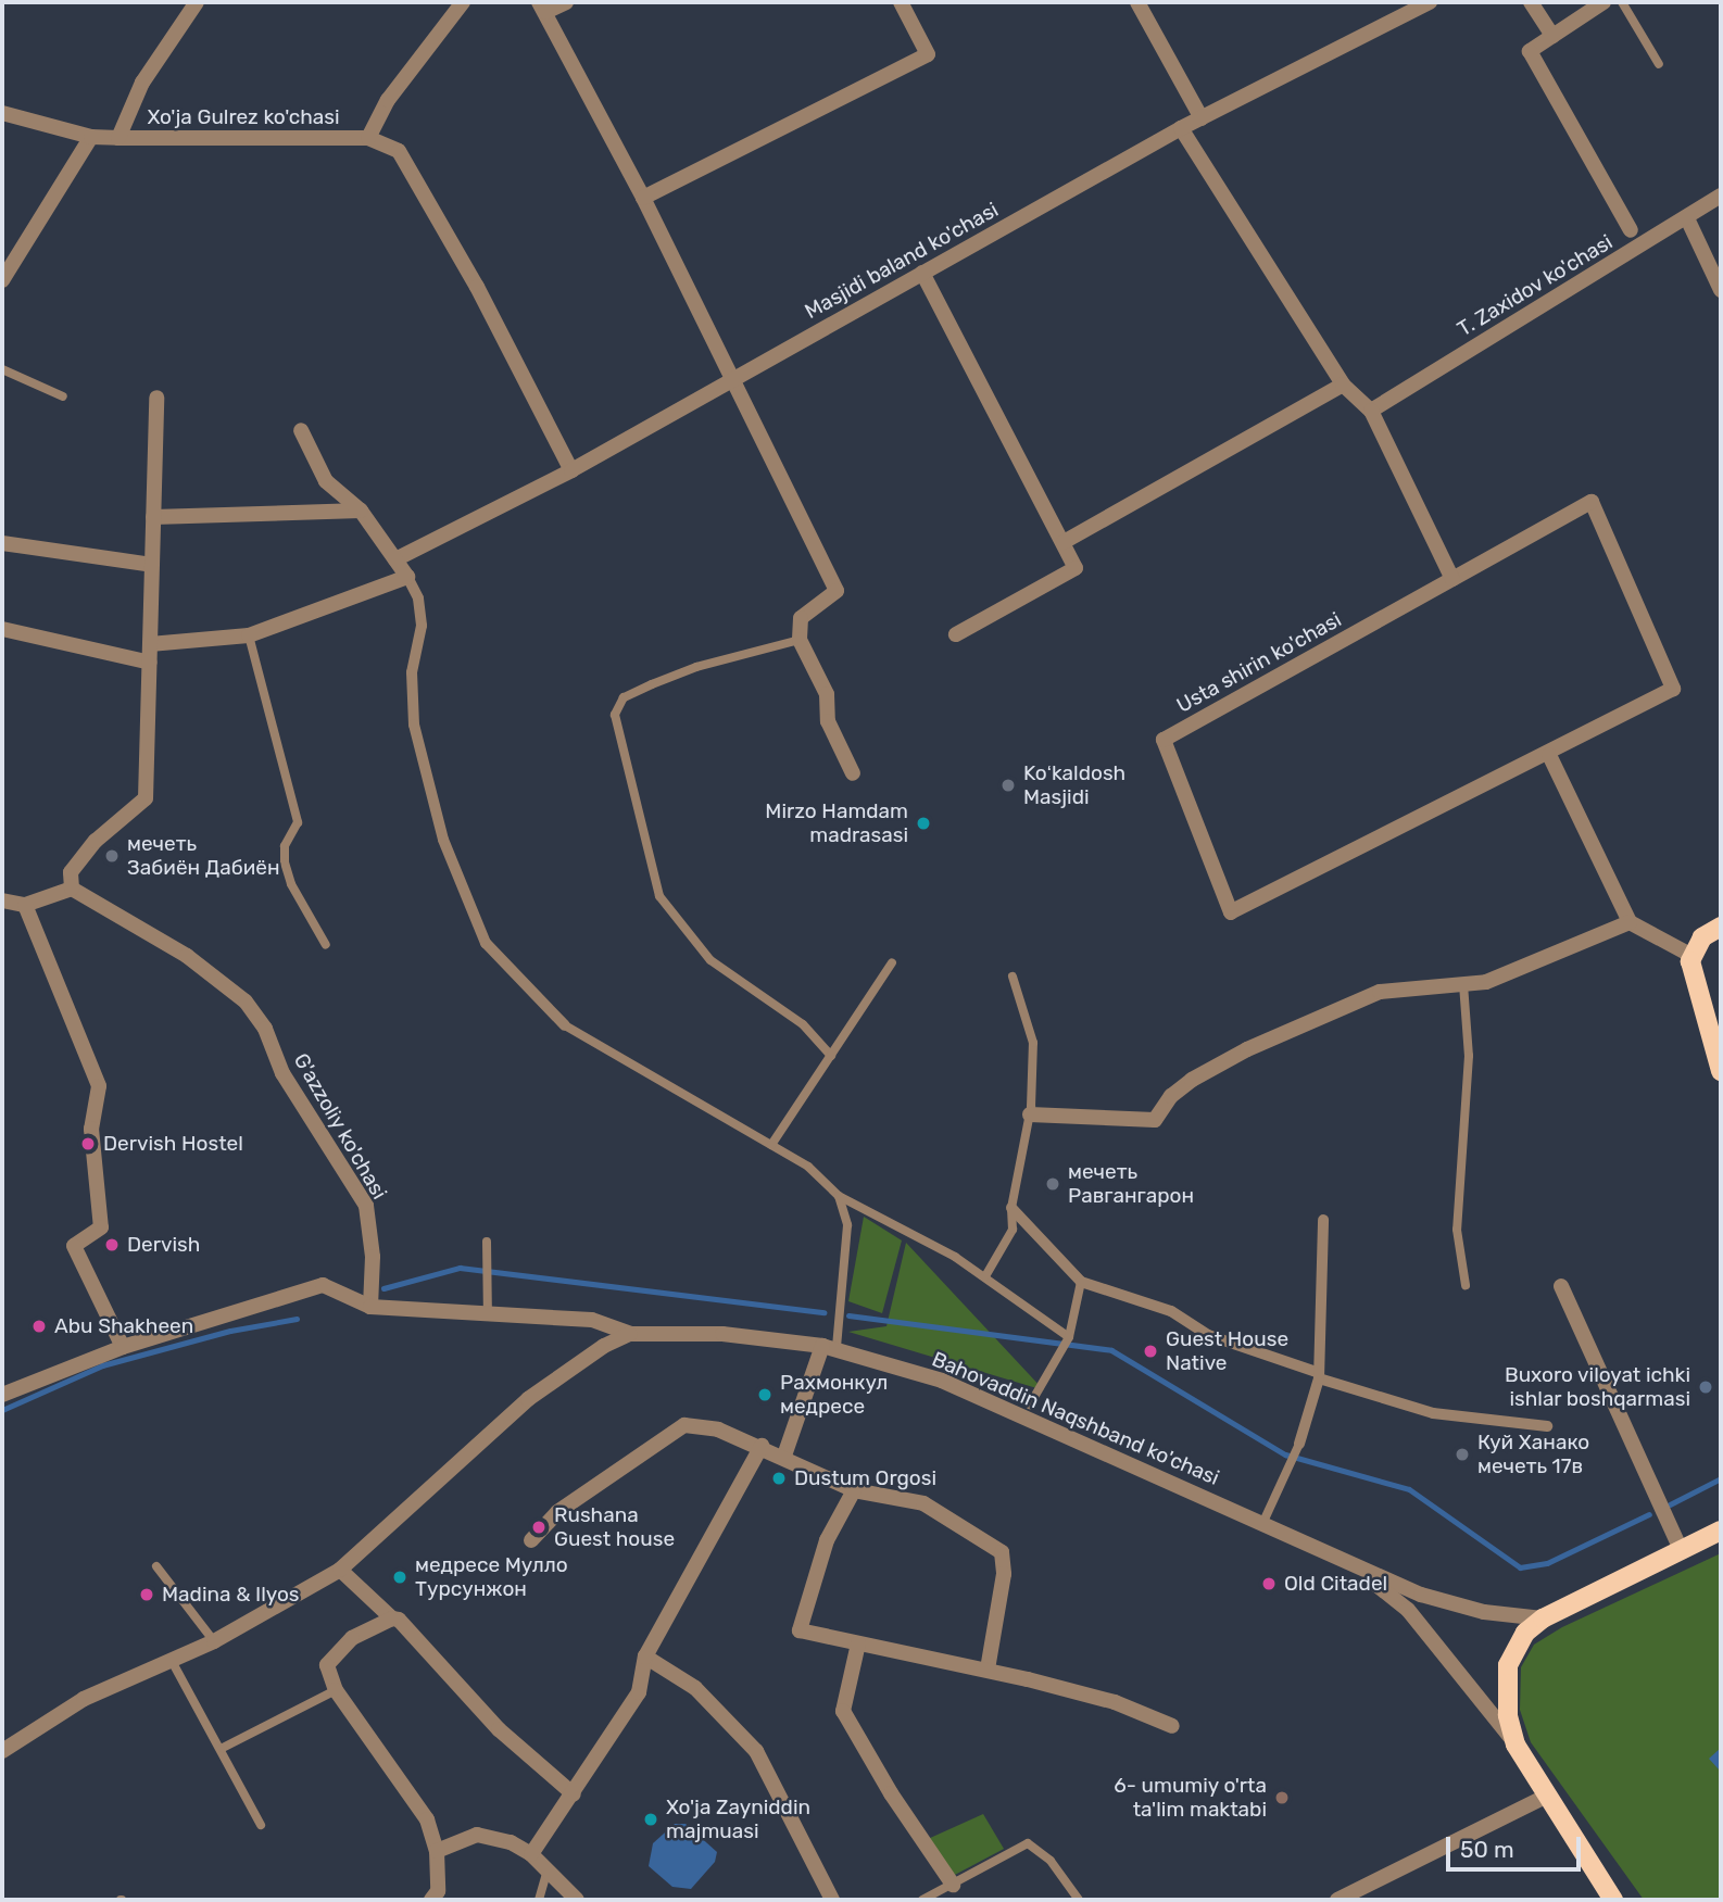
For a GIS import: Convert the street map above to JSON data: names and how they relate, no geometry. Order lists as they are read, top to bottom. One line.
{"streets":{"street":["Xo'ja Gulrez ko'chasi","Masjidi baland ko'chasi","T. Zaxidov ko'chasi","Usta shirin ko'chasi","G'azzoliy ko'chasi","Bahovaddin Naqshband ko'chasi"]},"crossings":[["G'azzoliy ko'chasi","Bahovaddin Naqshband ko'chasi"]],"places":["Koʻkaldosh Masjidi","Mirzo Hamdam madrasasi","мечеть Забиён Дабиён","Dervish Hostel","мечеть Равгангарон","Dervish","Abu Shakheen","Guest House Native","Buxoro viloyat ichki ishlar boshqarmasi","Рахмонкул медресе","Куй Ханако мечеть 17в","Dustum Orgosi","Rushana Guest house","медресе Мулло Турсунжон","Old Citadel","Madina & Ilyos","6- umumiy o'rta ta'lim maktabi","Xo'ja Zayniddin majmuasi"],"scale_bar":"50 m"}
